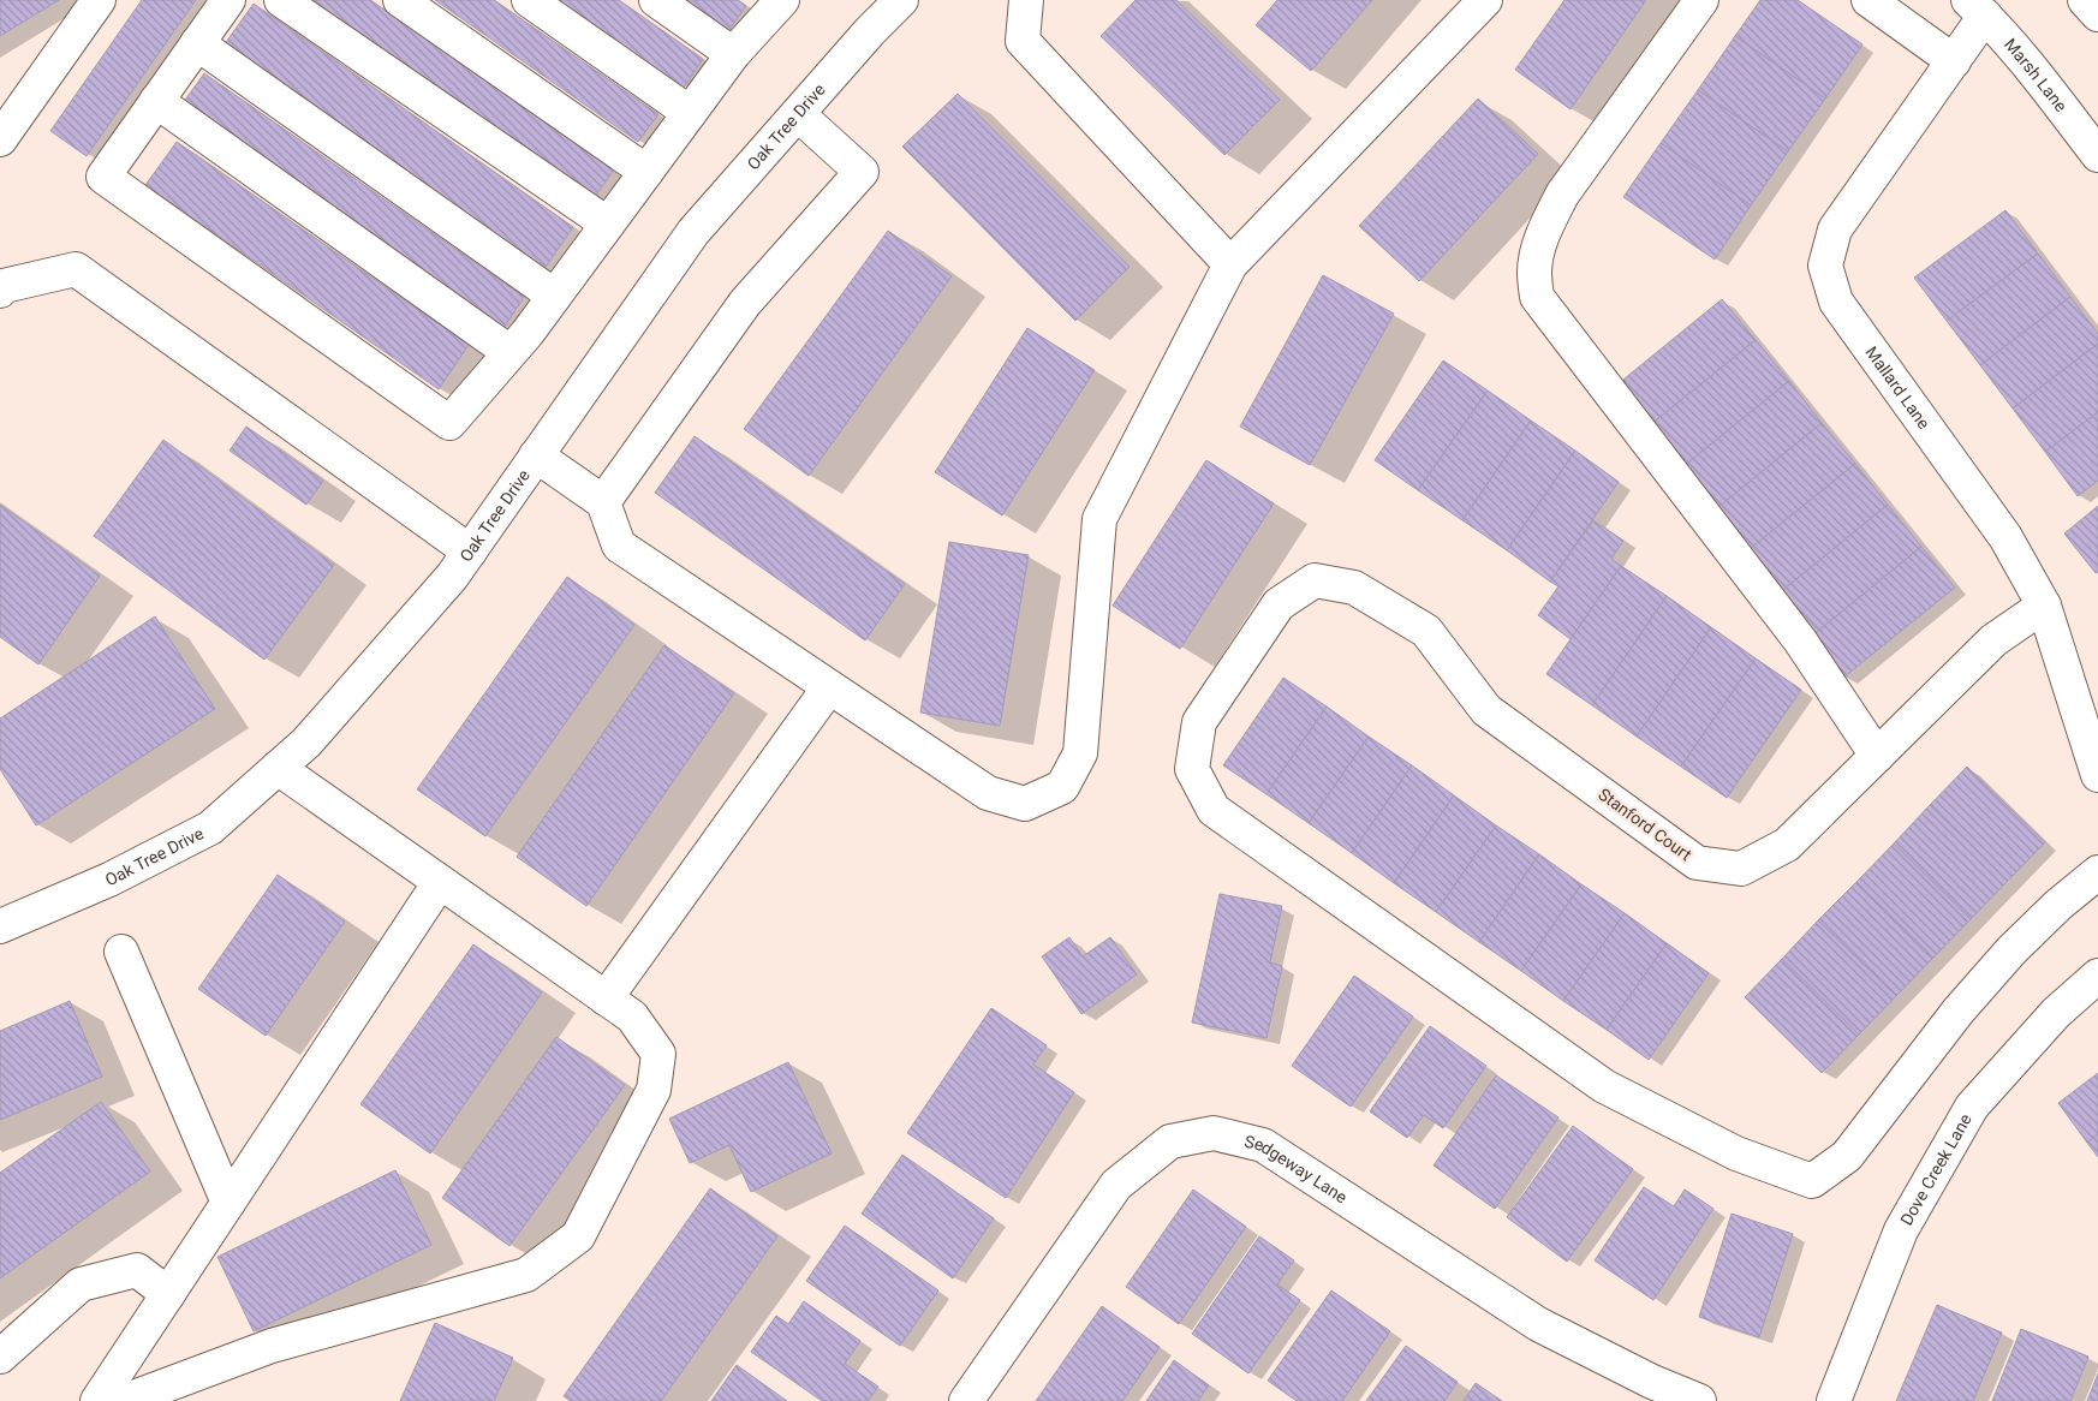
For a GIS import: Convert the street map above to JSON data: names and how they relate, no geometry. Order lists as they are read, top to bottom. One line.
{"streets":{"street":["Marsh Lane","Oak Tree Drive","Mallard Lane","Stanford Court","Dove Creek Lane","Sedgeway Lane"]},"crossings":[["Marsh Lane","Mallard Lane"],["Mallard Lane","Stanford Court"]]}
